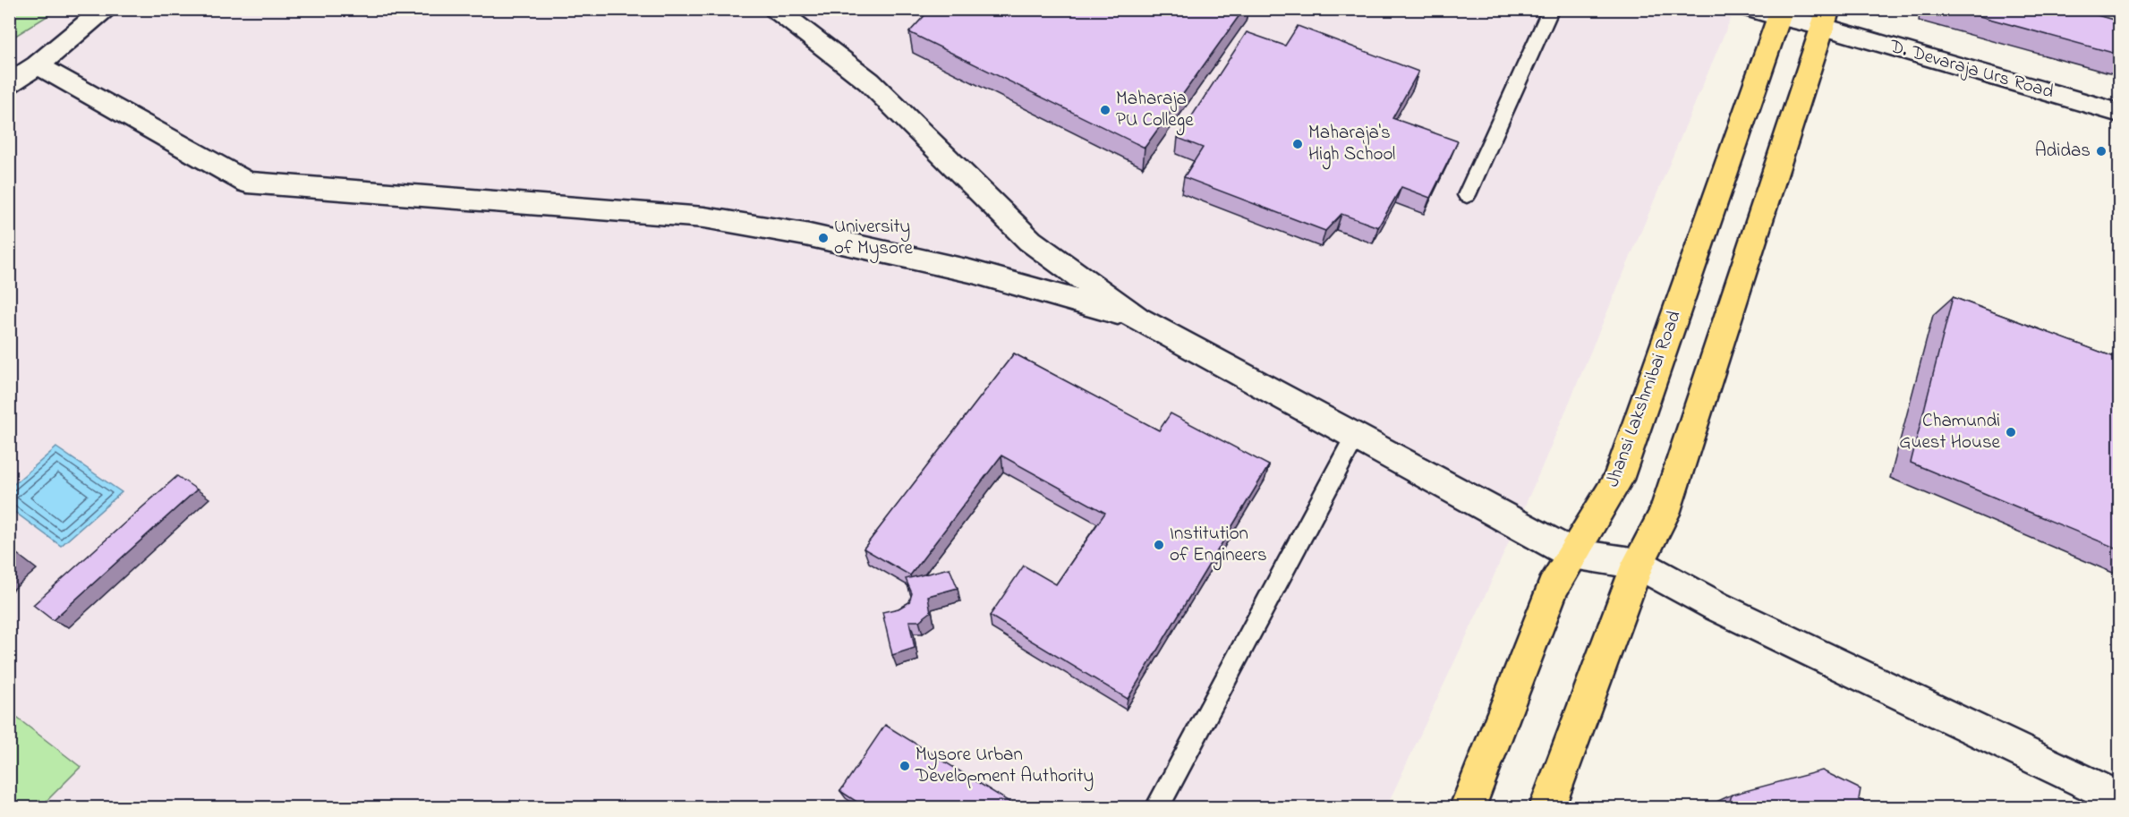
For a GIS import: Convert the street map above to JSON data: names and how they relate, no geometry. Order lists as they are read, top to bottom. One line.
{"streets":{"main road":["Jhansi Lakshmibai Road"],"street":["D. Devaraja Urs Road"]},"crossings":[["D. Devaraja Urs Road","Jhansi Lakshmibai Road"]],"places":["Maharaja PU College","Maharaja's High School","Adidas","University of Mysore","Chamundi Guest House","Institution of Engineers","Mysore Urban Development Authority"]}
